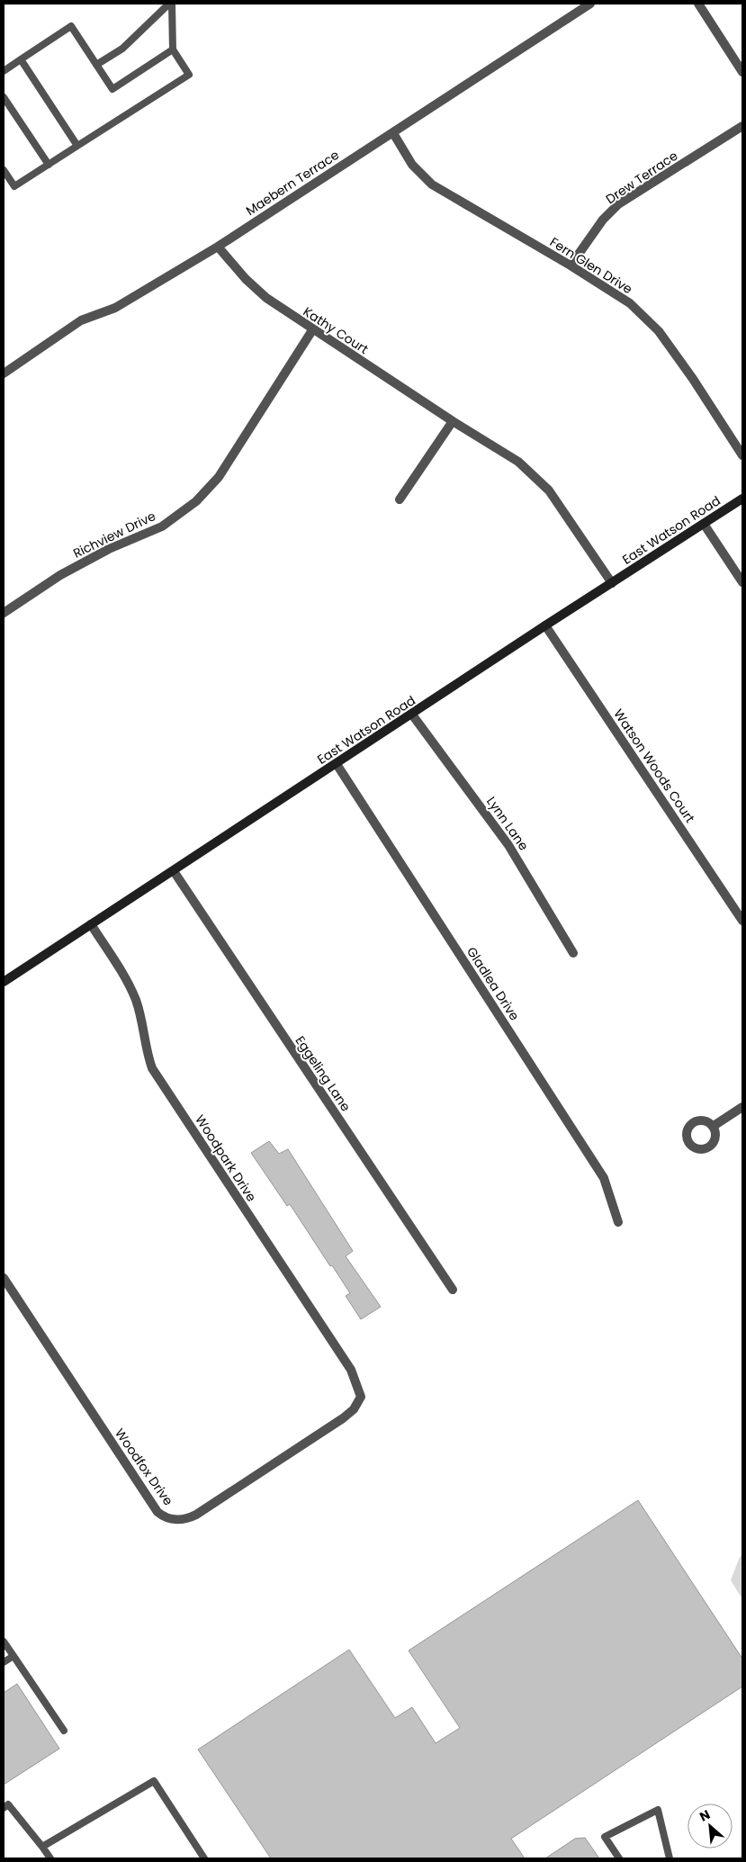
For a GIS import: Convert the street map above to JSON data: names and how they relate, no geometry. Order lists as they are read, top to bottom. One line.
{"streets":{"street":["Drew Terrace","Maebern Terrace","Fern Glen Drive","Kathy Court","East Watson Road","Richview Drive","Watson Woods Court","Lynn Lane","Gladlea Drive","Eggeling Lane","Woodpark Drive","Woodfox Drive"]},"crossings":[["Drew Terrace","Fern Glen Drive"],["Maebern Terrace","Fern Glen Drive"],["Maebern Terrace","Kathy Court"],["Kathy Court","East Watson Road"],["Kathy Court","Richview Drive"],["East Watson Road","Watson Woods Court"],["East Watson Road","Lynn Lane"],["East Watson Road","Gladlea Drive"],["East Watson Road","Eggeling Lane"],["East Watson Road","Woodpark Drive"],["Woodpark Drive","Woodfox Drive"]],"north":"top left"}
